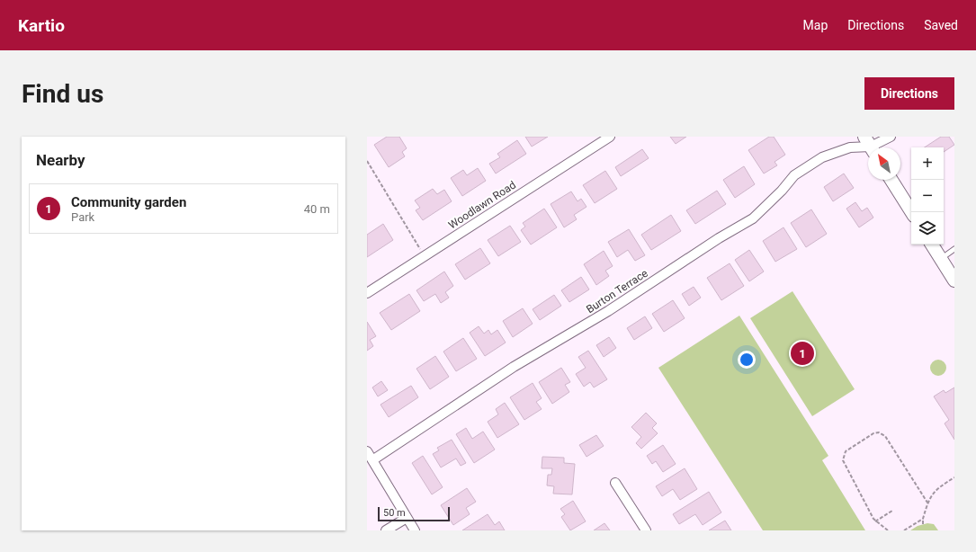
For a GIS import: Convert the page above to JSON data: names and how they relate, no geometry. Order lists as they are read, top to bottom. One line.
{"streets":{"street":["Woodlawn Road","Burton Terrace"]},"scale_bar":"50 m","north":"top left","page":{"header":"Kartio","nav":["Map","Directions","Saved"],"buttons":"Directions","title":"Find us","heading":"Nearby","map_buttons":["+","−"],"list":[{"mark":"1","name":"Community garden","note":"Park","value":"40 m"}],"pins":"1","scale":"50 m"}}
